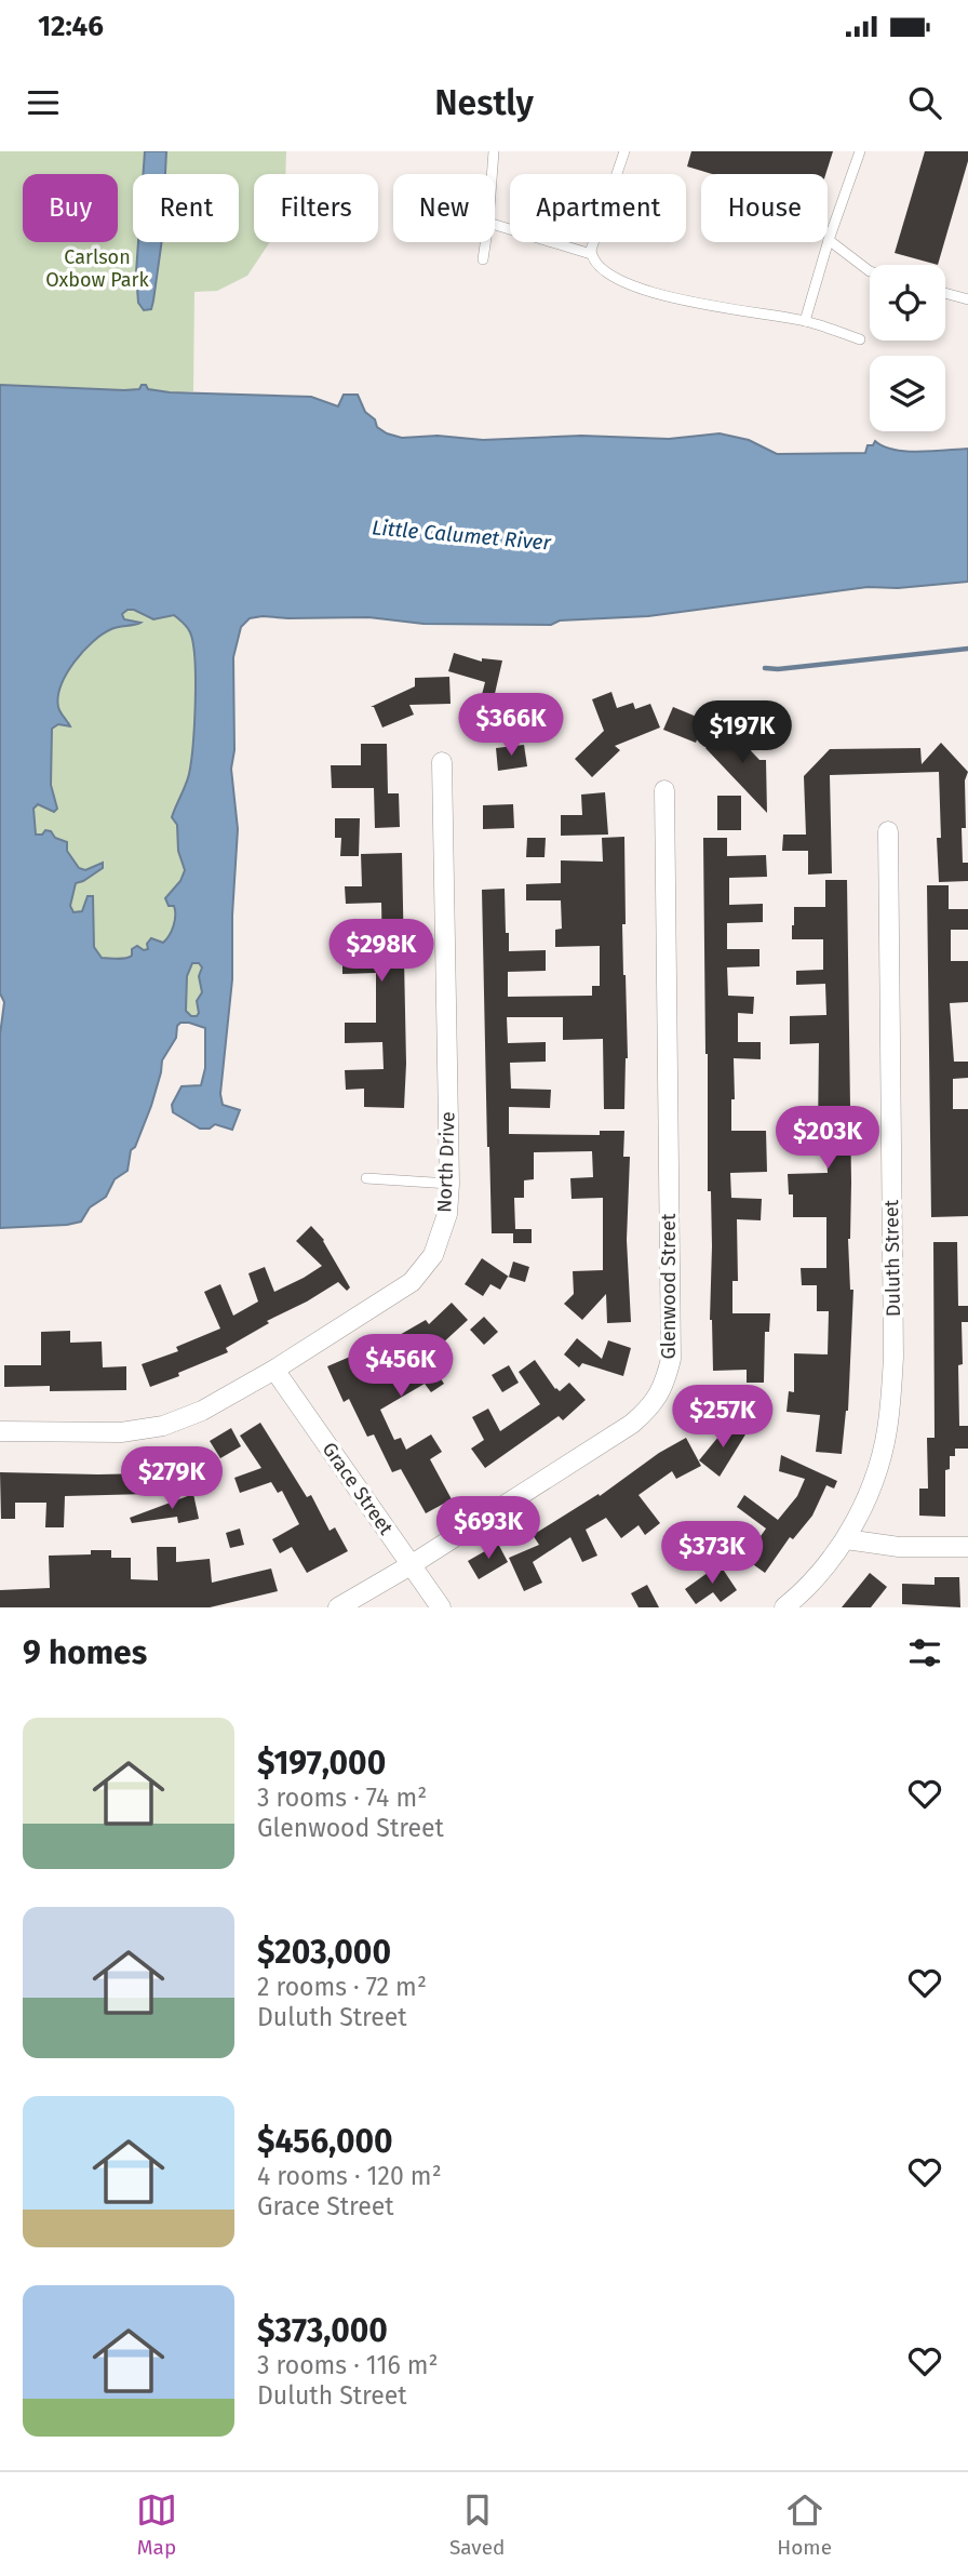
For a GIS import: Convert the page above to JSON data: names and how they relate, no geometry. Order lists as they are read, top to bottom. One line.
{"streets":{"street":["North Drive","Duluth Street","Glenwood Street","Grace Street"]},"crossings":[["North Drive","Grace Street"],["Glenwood Street","Grace Street"]],"water":["Little Calumet River"],"parks":["Carlson Oxbow Park"],"page":{"status":"12:46","header":"Nestly","chip":["Buy","Rent","Filters","New","Apartment","House"],"price":["$366K","$197K","$298K","$203K","$456K","$257K","$279K","$693K","$373K"],"heading":"9 homes","list":[{"name":"$197,000","note":"3 rooms · 74 m² · Glenwood Street"},{"name":"$203,000","note":"2 rooms · 72 m² · Duluth Street"},{"name":"$456,000","note":"4 rooms · 120 m² · Grace Street"},{"name":"$373,000","note":"3 rooms · 116 m² · Duluth Street"}],"tabs":["Map","Saved","Home"]}}
